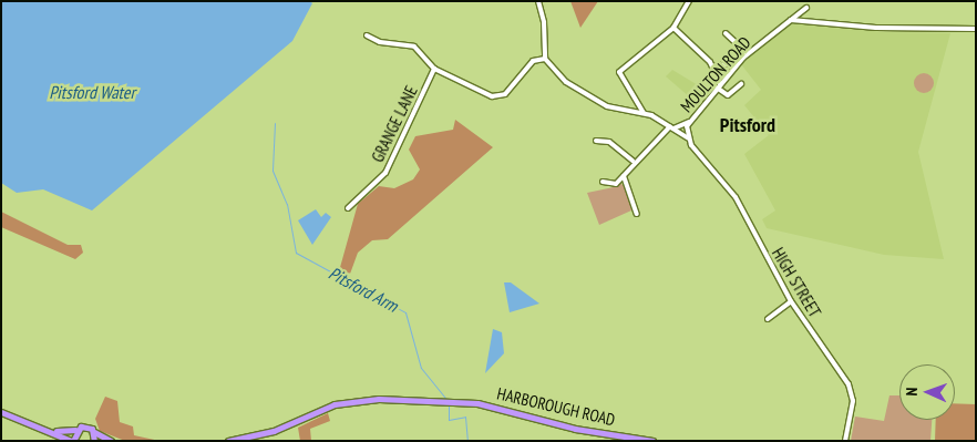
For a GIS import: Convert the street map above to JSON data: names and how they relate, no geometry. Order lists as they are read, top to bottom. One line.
{"streets":{"highway":["HARBOROUGH ROAD"],"street":["MOULTON ROAD","GRANGE LANE","HIGH STREET"]},"crossings":[["MOULTON ROAD","HIGH STREET"]],"districts":["Pitsford"],"water":["Pitsford Water","Pitsford Arm"],"north":"left"}
